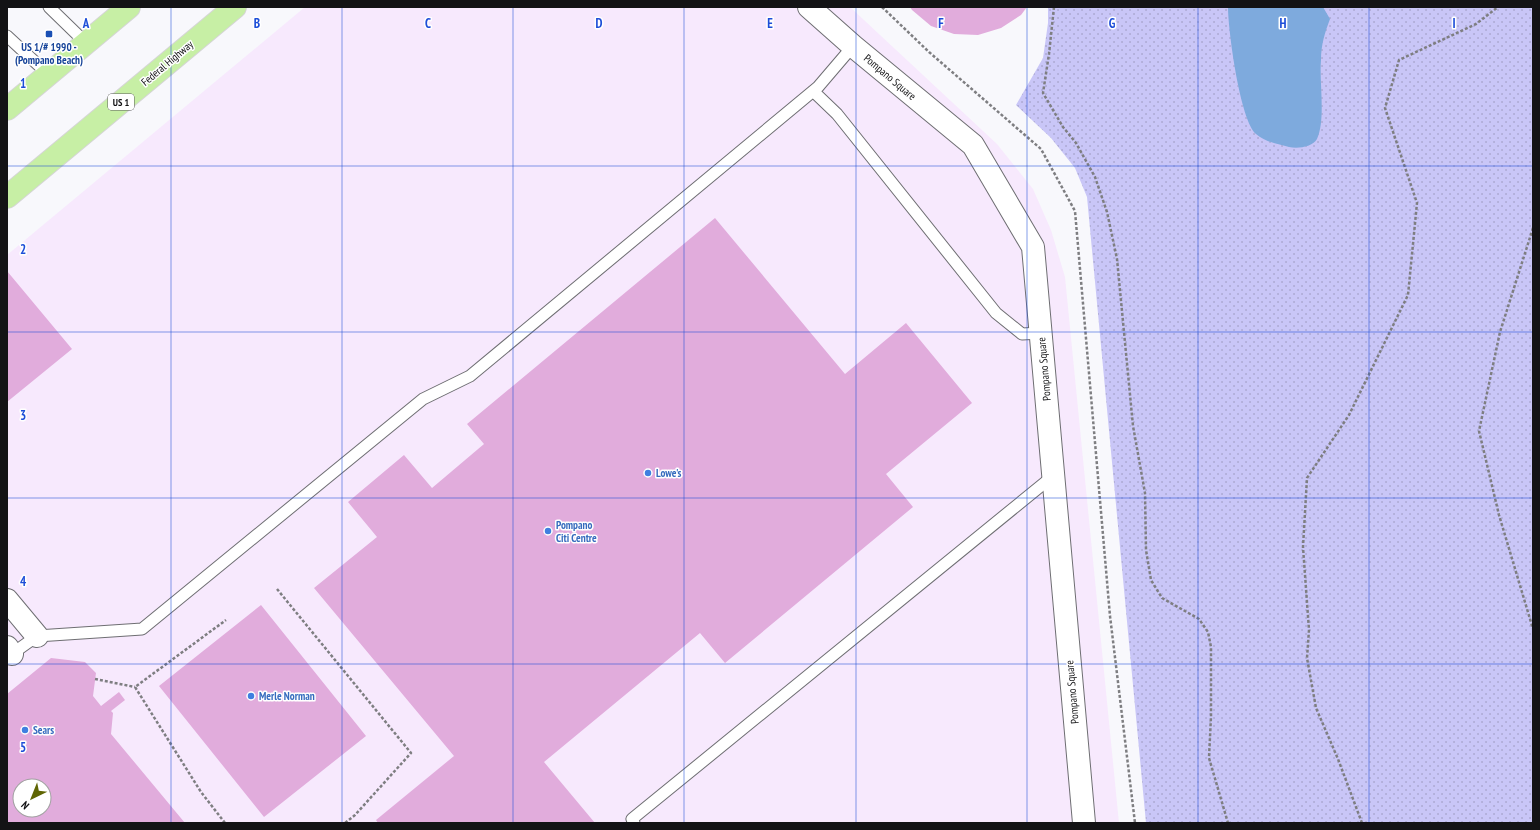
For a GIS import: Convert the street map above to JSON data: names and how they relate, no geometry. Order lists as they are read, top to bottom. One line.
{"streets":{"main road":["Federal Highway","US 1"],"street":["Pompano Square"]},"places":{"transit":["US 1/# 1990 - (Pompano Beach)"],"other":["Lowe's","Pompano Citi Centre","Merle Norman","Sears"]},"north":"bottom left","grid":{"columns":["A","B","C","D","E","F","G","H","I"],"rows":["1","2","3","4","5"]}}
